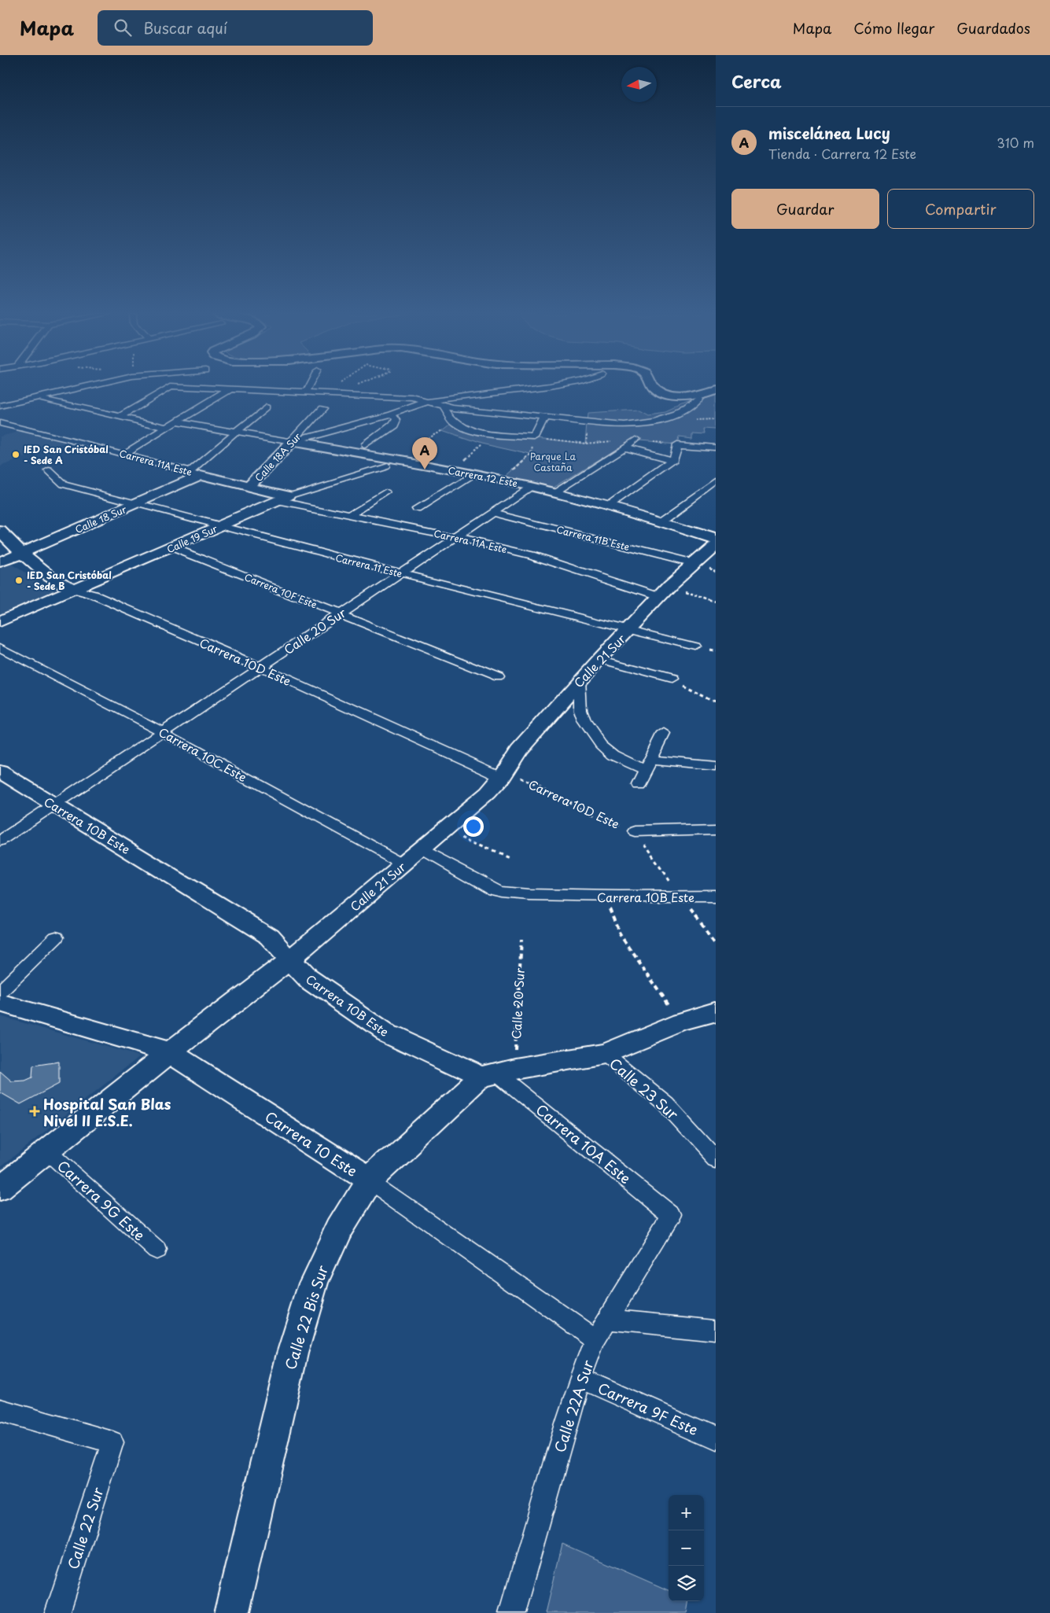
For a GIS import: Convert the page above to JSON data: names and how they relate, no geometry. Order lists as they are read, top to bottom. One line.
{"streets":{"street":["Calle 18A Sur","Carrera 11A Este","Carrera 12 Este","Calle 18 Sur","Carrera 11B Este","Calle 19 Sur","Carrera 11 Este","Carrera 10F Este","Calle 20 Sur","Calle 21 Sur","Carrera 10D Este","Carrera 10C Este","Carrera 10B Este","Calle 23 Sur","Carrera 10 Este","Carrera 10A Este","Carrera 9G Este","Calle 22 Bis Sur","Calle 22A Sur","Carrera 9F Este","Calle 22 Sur"]},"crossings":[["Calle 18A Sur","Carrera 11A Este"],["Calle 18A Sur","Carrera 12 Este"],["Carrera 11A Este","Calle 18 Sur"],["Carrera 11A Este","Calle 19 Sur"],["Carrera 11A Este","Calle 20 Sur"],["Carrera 11A Este","Calle 21 Sur"],["Carrera 12 Este","Calle 18 Sur"],["Carrera 12 Este","Calle 20 Sur"],["Calle 18 Sur","Carrera 11 Este"],["Calle 18 Sur","Carrera 10D Este"],["Carrera 11B Este","Calle 20 Sur"],["Carrera 11B Este","Calle 21 Sur"],["Calle 19 Sur","Carrera 11 Este"],["Calle 19 Sur","Carrera 10F Este"],["Calle 19 Sur","Carrera 10D Este"],["Carrera 11 Este","Calle 20 Sur"],["Carrera 11 Este","Calle 21 Sur"],["Carrera 10F Este","Calle 20 Sur"],["Calle 20 Sur","Carrera 10D Este"],["Calle 20 Sur","Carrera 10C Este"],["Calle 20 Sur","Carrera 10B Este"],["Calle 20 Sur","Carrera 10A Este"],["Calle 20 Sur","Calle 22 Bis Sur"],["Calle 21 Sur","Carrera 10D Este"],["Calle 21 Sur","Carrera 10C Este"],["Calle 21 Sur","Carrera 10B Este"],["Calle 21 Sur","Carrera 10 Este"],["Calle 21 Sur","Carrera 9G Este"],["Carrera 10B Este","Carrera 10A Este"],["Carrera 10B Este","Calle 22 Bis Sur"],["Carrera 10 Este","Calle 22 Bis Sur"],["Carrera 10 Este","Calle 22A Sur"],["Carrera 10A Este","Calle 22 Bis Sur"],["Carrera 10A Este","Calle 22A Sur"],["Calle 22A Sur","Carrera 9F Este"]],"parks":["Parque La Castaña"],"places":{"other":["IED San Cristóbal - Sede A","IED San Cristóbal - Sede B"],"health":["Hospital San Blas Nivel II E.S.E."]},"north":"left","page":{"header":"Mapa","search":"Buscar aquí","nav":["Mapa","Cómo llegar","Guardados"],"heading":"Cerca","list":[{"mark":"A","name":"miscelánea Lucy","note":"Tienda · Carrera 12 Este","value":"310 m"}],"buttons":["Guardar","Compartir"],"pins":"A","map_buttons":["+","−"]}}
